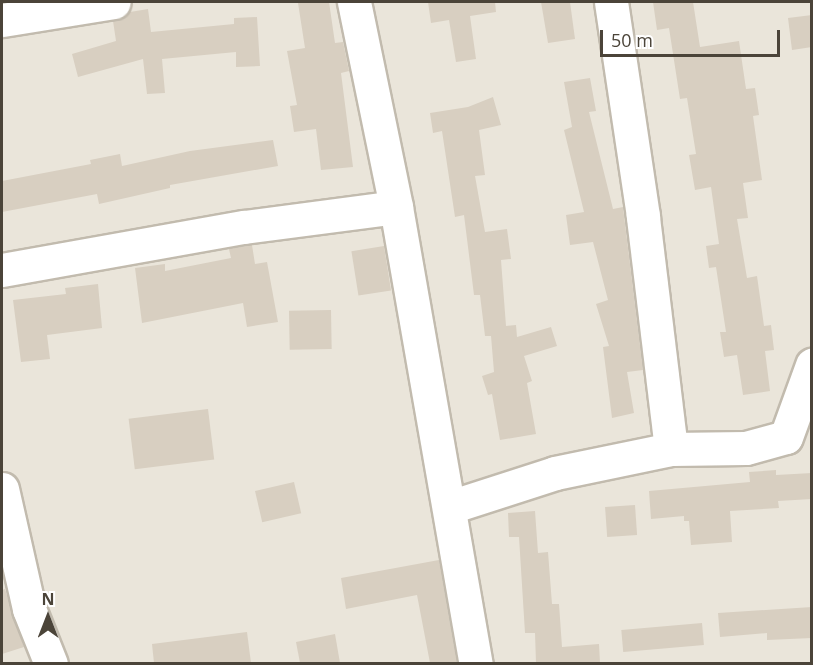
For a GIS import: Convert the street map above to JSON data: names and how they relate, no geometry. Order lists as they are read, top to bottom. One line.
{"scale_bar":"50 m","north":"top"}
